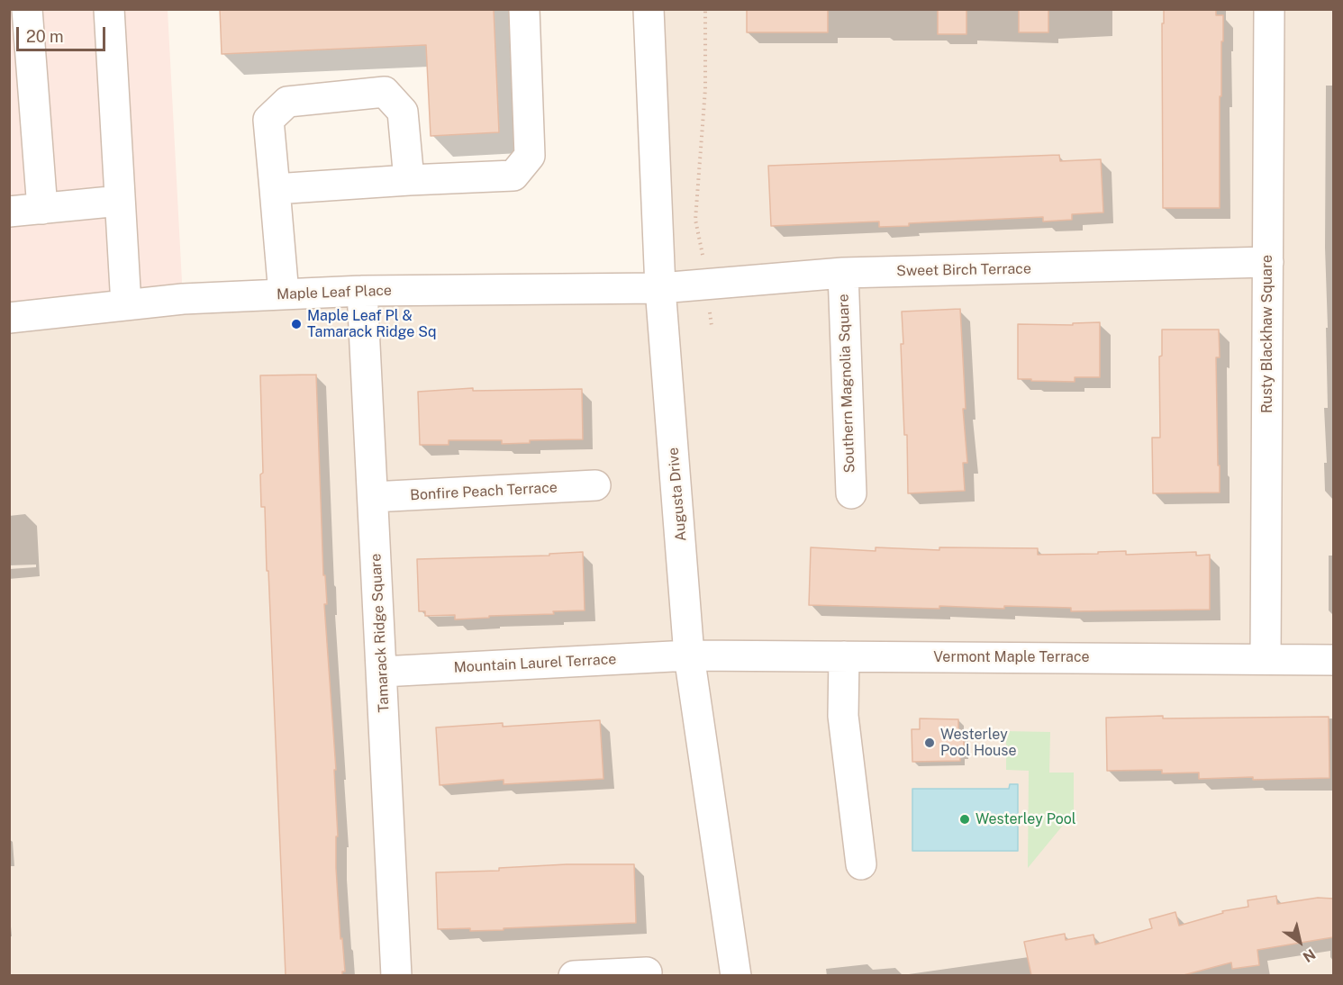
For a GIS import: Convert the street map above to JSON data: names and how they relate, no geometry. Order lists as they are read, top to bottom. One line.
{"streets":{"street":["Sweet Birch Terrace","Maple Leaf Place","Rusty Blackhaw Square","Southern Magnolia Square","Bonfire Peach Terrace","Augusta Drive","Tamarack Ridge Square","Vermont Maple Terrace","Mountain Laurel Terrace"]},"crossings":[["Sweet Birch Terrace","Maple Leaf Place"],["Sweet Birch Terrace","Rusty Blackhaw Square"],["Sweet Birch Terrace","Southern Magnolia Square"],["Sweet Birch Terrace","Augusta Drive"],["Maple Leaf Place","Augusta Drive"],["Maple Leaf Place","Tamarack Ridge Square"],["Rusty Blackhaw Square","Vermont Maple Terrace"],["Bonfire Peach Terrace","Tamarack Ridge Square"],["Augusta Drive","Vermont Maple Terrace"],["Augusta Drive","Mountain Laurel Terrace"],["Tamarack Ridge Square","Mountain Laurel Terrace"],["Vermont Maple Terrace","Mountain Laurel Terrace"]],"places":["Maple Leaf Pl & Tamarack Ridge Sq","Westerley Pool House","Westerley Pool"],"scale_bar":"20 m","north":"bottom right"}
